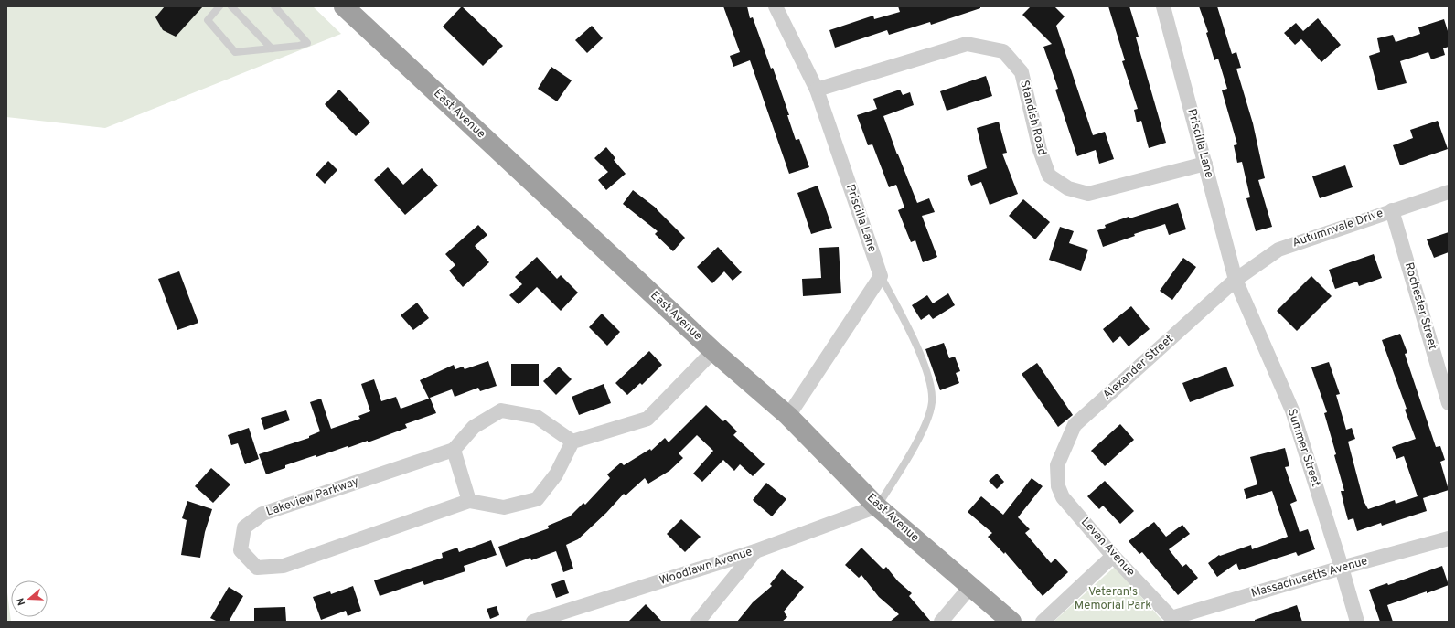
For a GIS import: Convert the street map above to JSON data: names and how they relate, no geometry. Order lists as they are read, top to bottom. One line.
{"streets":{"highway":["East Avenue"],"street":["Standish Road","Priscilla Lane","Autumnvale Drive","Rochester Street","Alexander Street","Summer Street","Lakeview Parkway","Levan Avenue","Woodlawn Avenue","Massachusetts Avenue"]},"crossings":[["East Avenue","Woodlawn Avenue"],["Standish Road","Priscilla Lane"],["Priscilla Lane","Autumnvale Drive"],["Priscilla Lane","Alexander Street"],["Priscilla Lane","Summer Street"],["Autumnvale Drive","Rochester Street"],["Autumnvale Drive","Alexander Street"],["Autumnvale Drive","Summer Street"],["Alexander Street","Summer Street"],["Alexander Street","Levan Avenue"],["Summer Street","Massachusetts Avenue"],["Levan Avenue","Massachusetts Avenue"]],"parks":["Veteran's Memorial Park"],"north":"left"}
